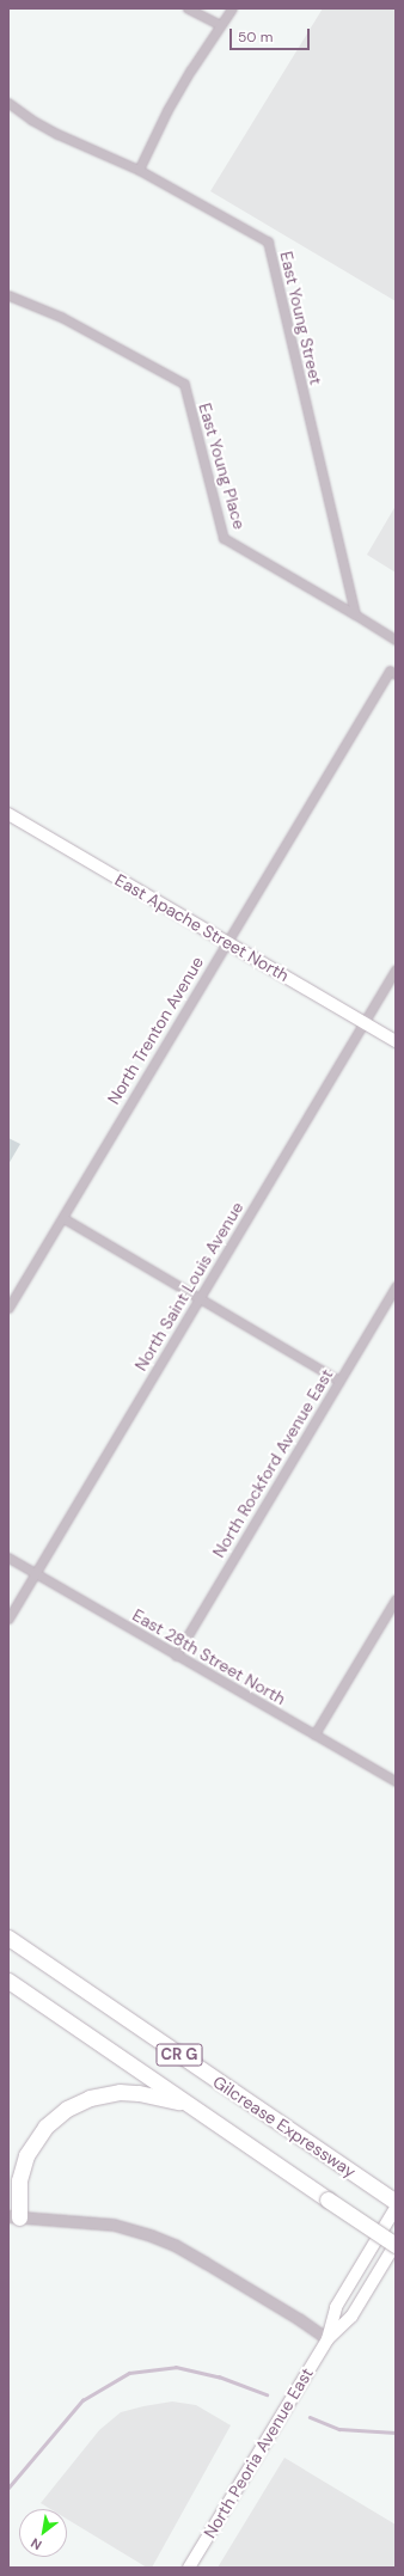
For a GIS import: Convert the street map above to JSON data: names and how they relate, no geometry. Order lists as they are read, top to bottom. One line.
{"streets":{"highway":["CR G","Gilcrease Expressway"],"main road":["East Apache Street North","North Peoria Avenue East"],"street":["East Young Street","East Young Place","North Trenton Avenue","North Saint Louis Avenue","North Rockford Avenue East","East 28th Street North"]},"crossings":[["East Young Street","East Young Place"],["East Apache Street North","North Trenton Avenue"],["East Apache Street North","North Saint Louis Avenue"],["North Saint Louis Avenue","East 28th Street North"],["North Rockford Avenue East","East 28th Street North"],["Gilcrease Expressway","North Peoria Avenue East"]],"scale_bar":"50 m","north":"bottom left"}
